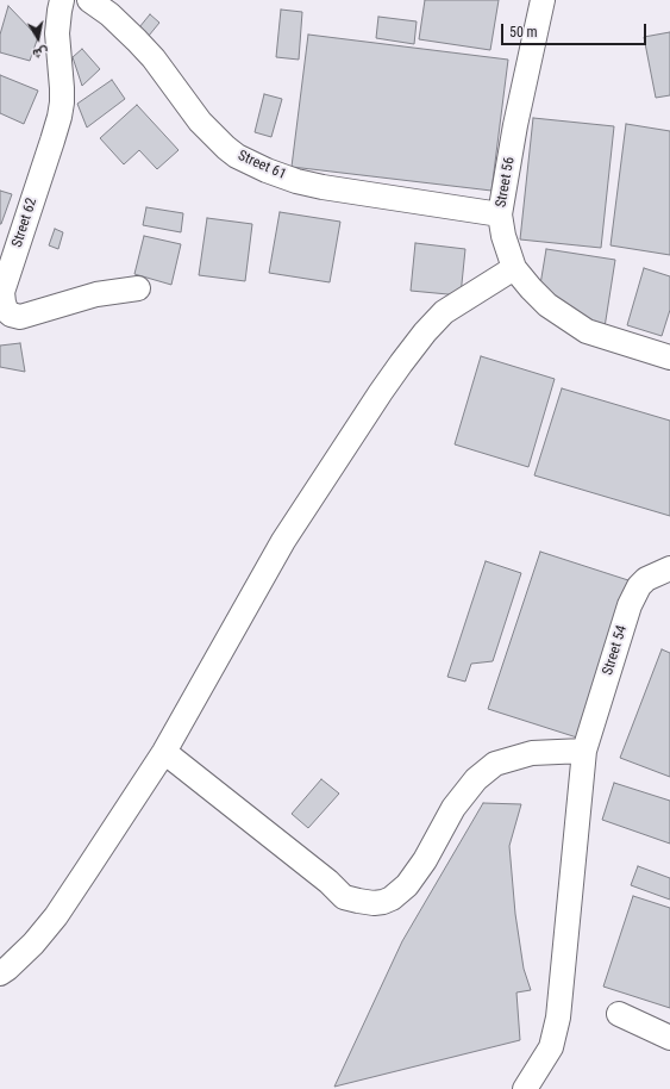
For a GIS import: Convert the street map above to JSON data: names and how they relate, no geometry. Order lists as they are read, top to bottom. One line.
{"streets":{"street":["Street 61","Street 56","Street 62","Street 54"]},"crossings":[["Street 61","Street 56"]],"scale_bar":"50 m","north":"bottom"}
